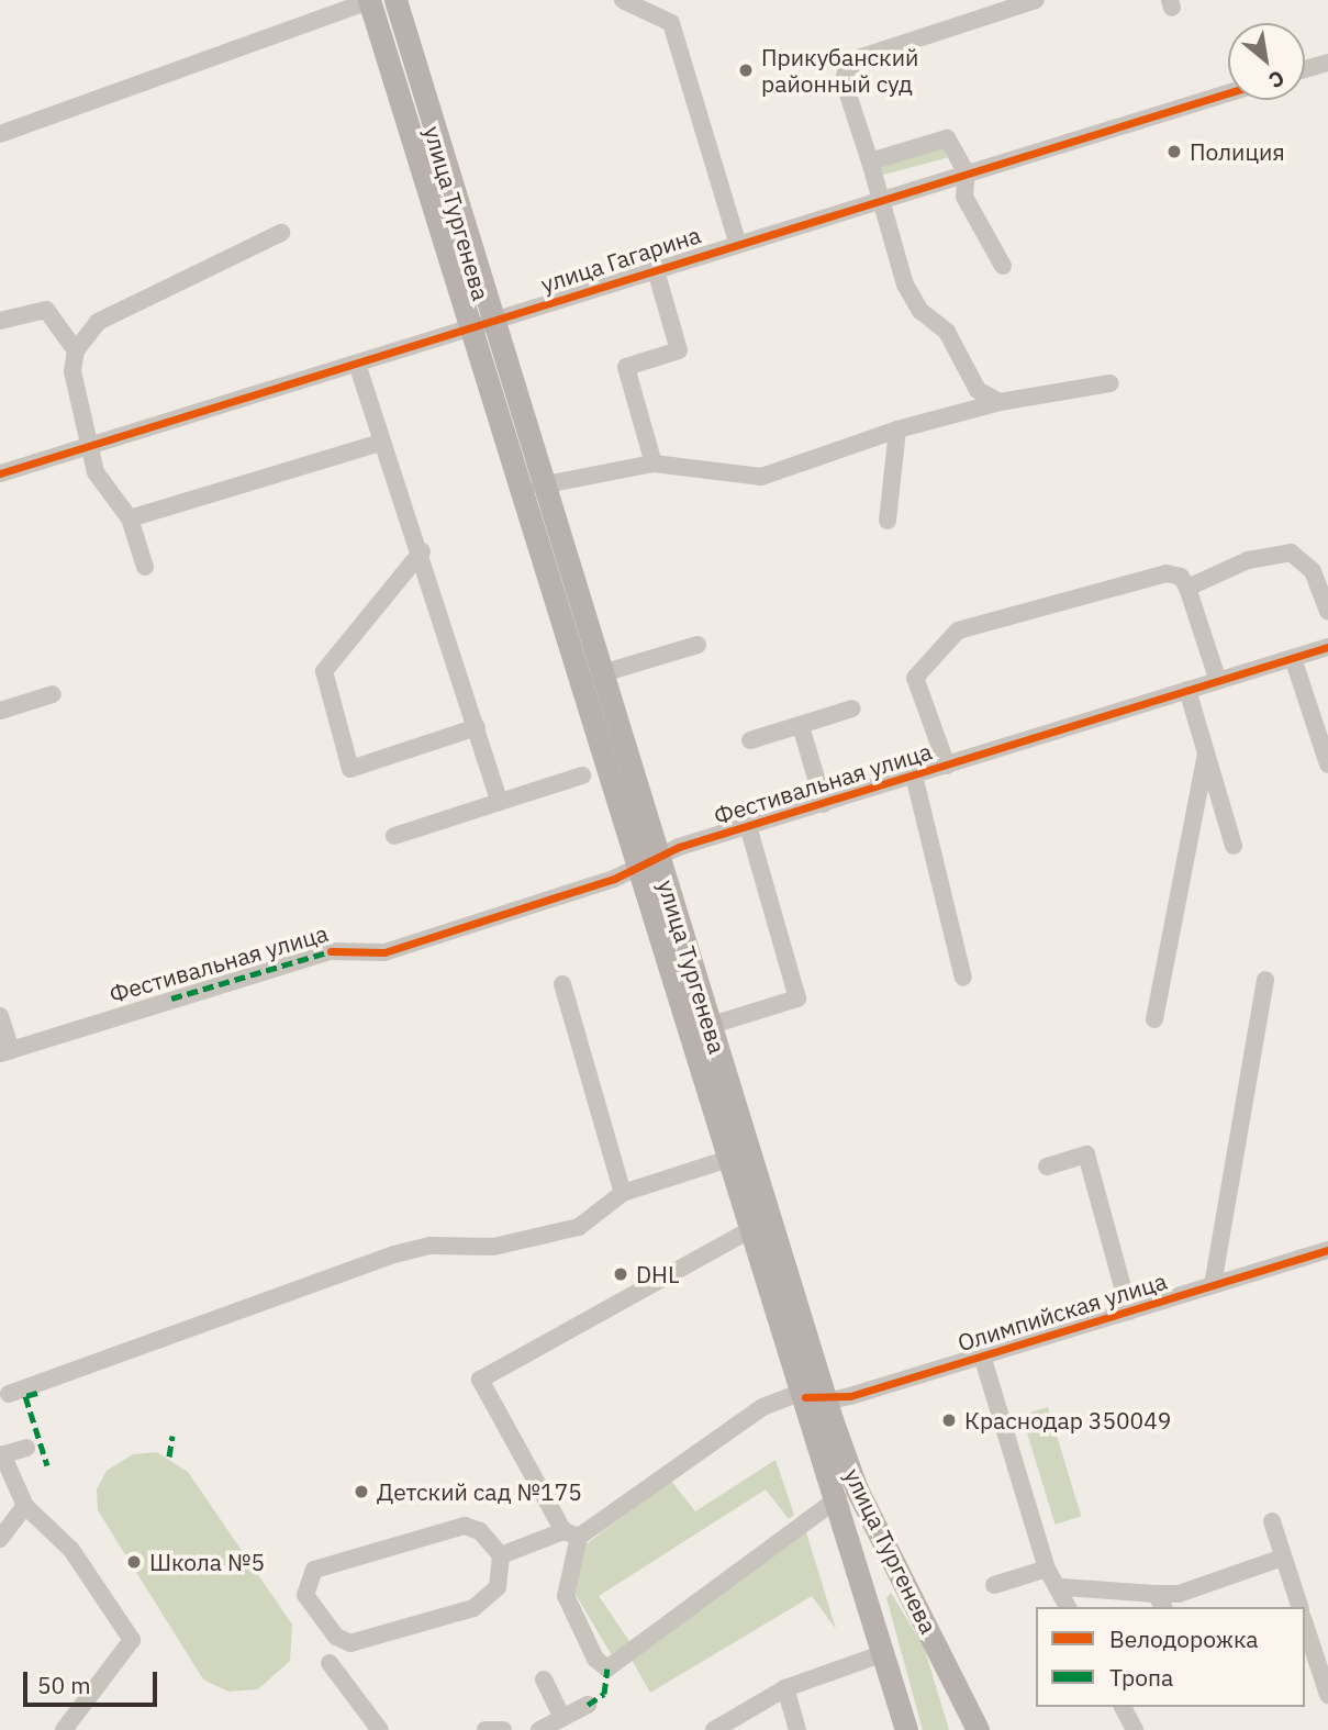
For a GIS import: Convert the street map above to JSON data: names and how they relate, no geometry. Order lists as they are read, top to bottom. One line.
{"streets":{"main road":["улица Тургенева"],"street":["улица Гагарина","Фестивальная улица","Олимпийская улица"]},"crossings":[["улица Тургенева","улица Гагарина"],["улица Тургенева","Фестивальная улица"],["улица Тургенева","Олимпийская улица"]],"places":["Прикубанский районный суд","Полиция","DHL","Краснодар 350049","Детский сад №175","Школа №5"],"legend":["Велодорожка","Тропа"],"scale_bar":"50 m","north":"bottom right"}
